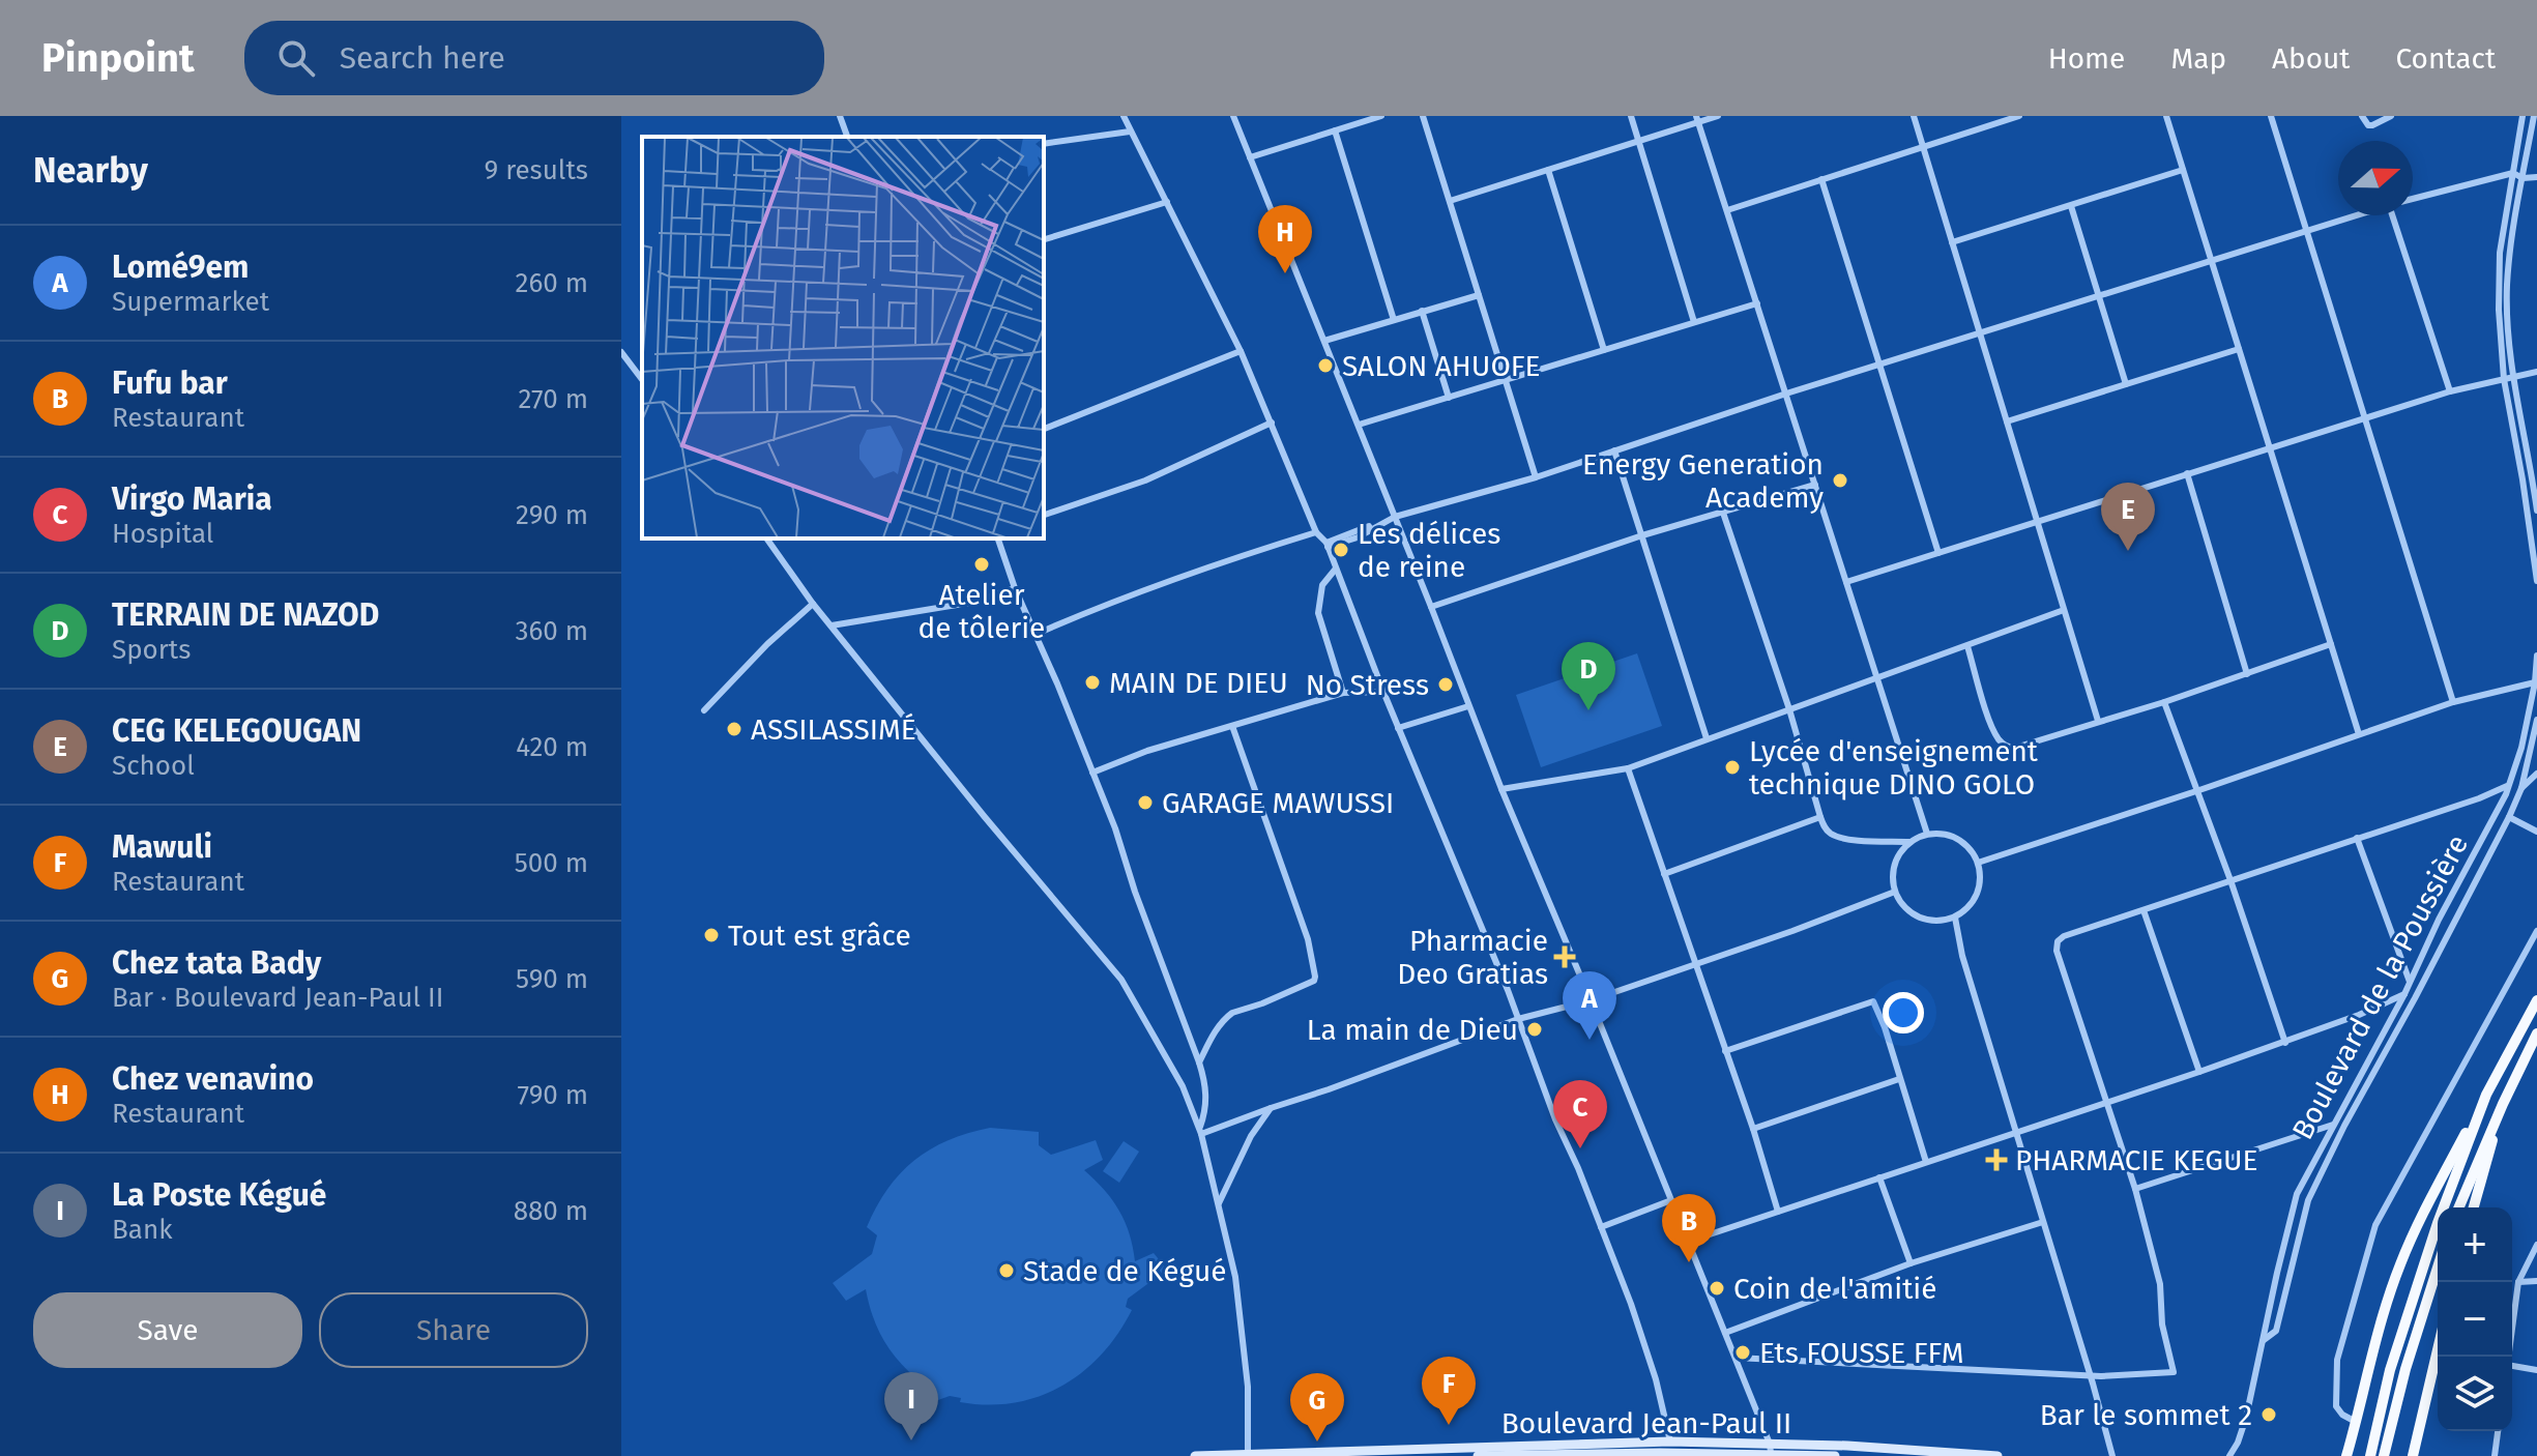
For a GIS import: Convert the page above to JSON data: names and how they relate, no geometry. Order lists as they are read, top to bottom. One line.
{"streets":{"main road":["Boulevard Jean-Paul II"],"street":["Boulevard de la Poussière"]},"places":{"other":["SALON AHUOFE","Energy Generation Academy","Les délices de reine","Atelier de tôlerie","MAIN DE DIEU","No Stress","ASSILASSIMÉ","Lycée d'enseignement technique DINO GOLO","GARAGE MAWUSSI","Tout est grâce","La main de Dieu","Stade de Kégué","Coin de l'amitié","Ets FOUSSE FFM","Bar le sommet 2"],"health":["Pharmacie Deo Gratias","PHARMACIE KEGUE"]},"north":"right","page":{"header":"Pinpoint","search":"Search here","nav":["Home","Map","About","Contact"],"heading":["Nearby","9 results"],"pins":["H","E","D","A","C","B","F","I","G"],"list":[{"mark":"A","name":"Lomé9em","note":"Supermarket","value":"260 m"},{"mark":"B","name":"Fufu bar","note":"Restaurant","value":"270 m"},{"mark":"C","name":"Virgo Maria","note":"Hospital","value":"290 m"},{"mark":"D","name":"TERRAIN DE NAZOD","note":"Sports","value":"360 m"},{"mark":"E","name":"CEG KELEGOUGAN","note":"School","value":"420 m"},{"mark":"F","name":"Mawuli","note":"Restaurant","value":"500 m"},{"mark":"G","name":"Chez tata Bady","note":"Bar · Boulevard Jean-Paul II","value":"590 m"},{"mark":"H","name":"Chez venavino","note":"Restaurant","value":"790 m"},{"mark":"I","name":"La Poste Kégué","note":"Bank","value":"880 m"}],"map_buttons":["+","−"],"buttons":["Save","Share"]}}
